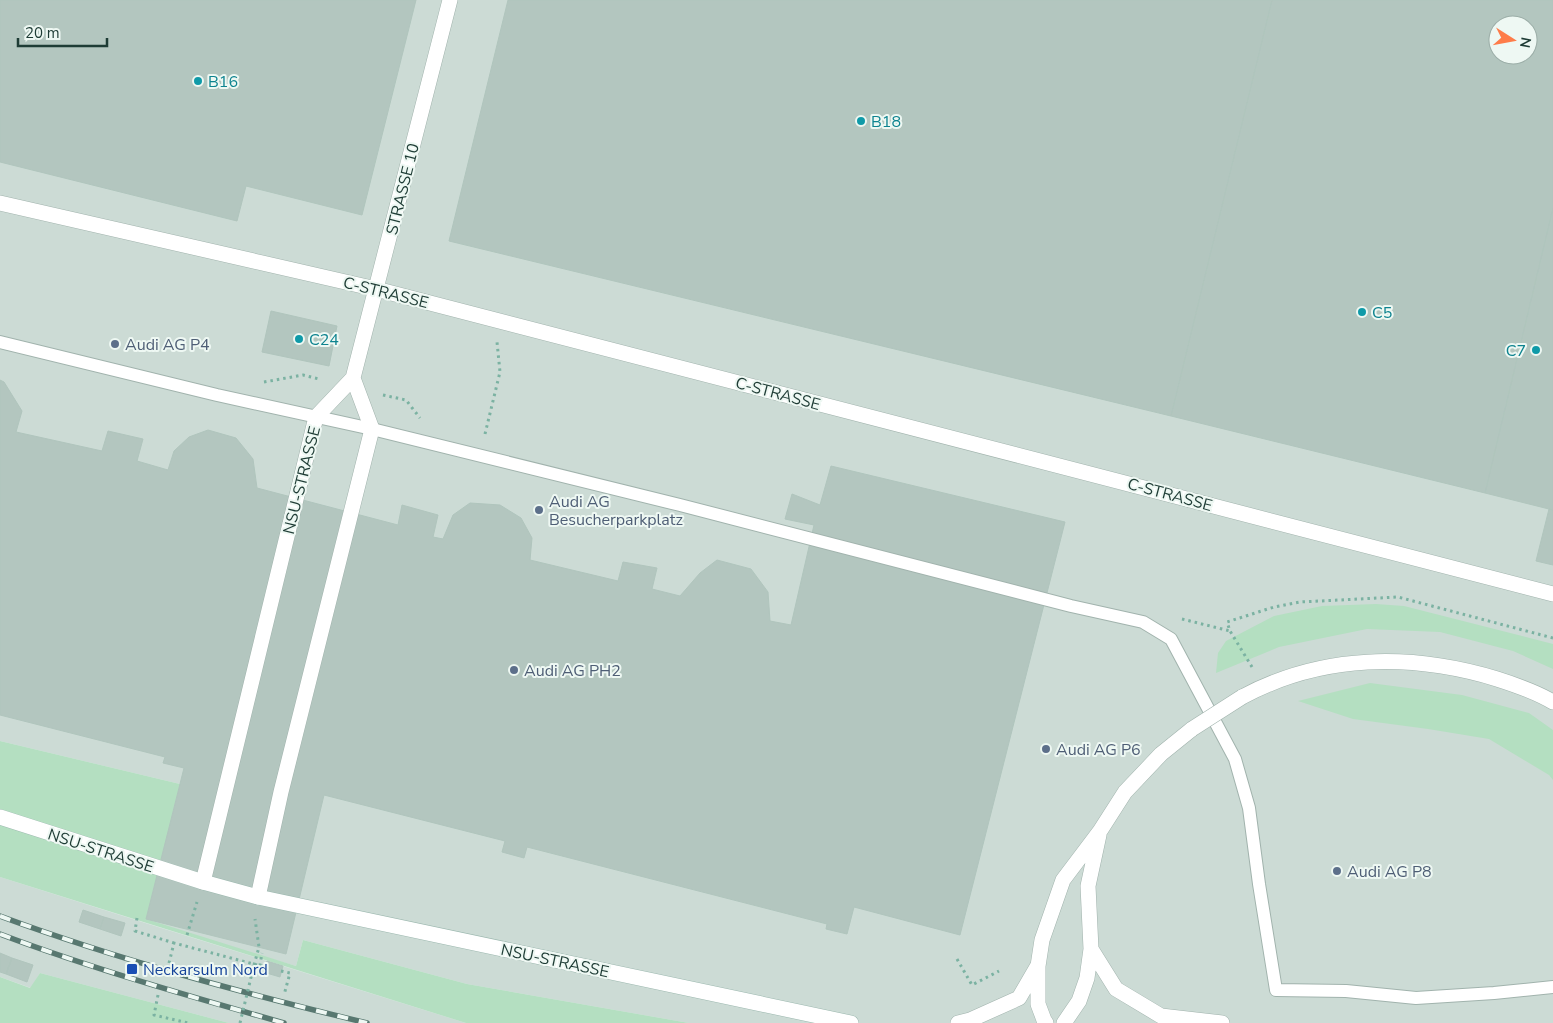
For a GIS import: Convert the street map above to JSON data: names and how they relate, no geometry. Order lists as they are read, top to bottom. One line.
{"streets":{"street":["STRASSE 10","C-STRASSE","NSU-STRASSE"]},"crossings":[["STRASSE 10","C-STRASSE"],["STRASSE 10","NSU-STRASSE"]],"places":{"other":["B16","B18","C5","C24","Audi AG P4","C7","Audi AG Besucherparkplatz","Audi AG PH2","Audi AG P6","Audi AG P8"],"transit":["Neckarsulm Nord"]},"scale_bar":"20 m","north":"right"}
